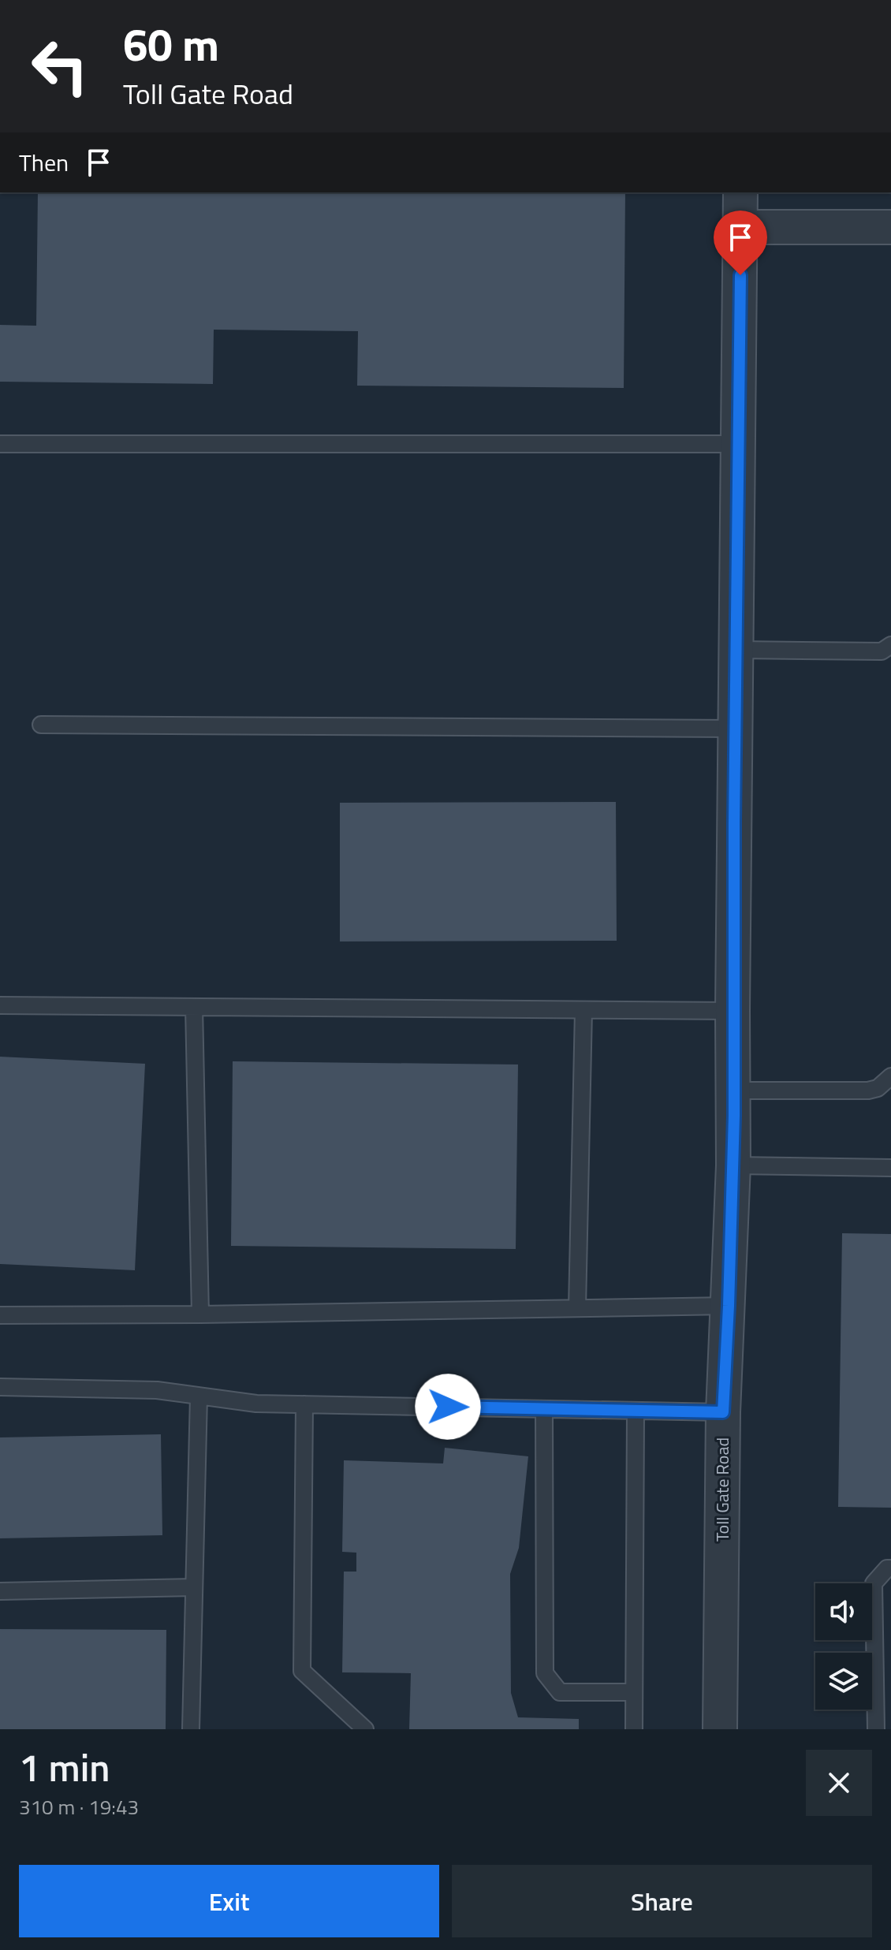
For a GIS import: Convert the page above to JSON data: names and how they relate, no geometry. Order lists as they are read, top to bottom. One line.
{"streets":{"street":["Toll Gate Road"]},"page":{"turn":["60 m","Toll Gate Road"],"then":"Then","heading":["1 min","310 m · 19:43"],"buttons":["Exit","Share"]}}
